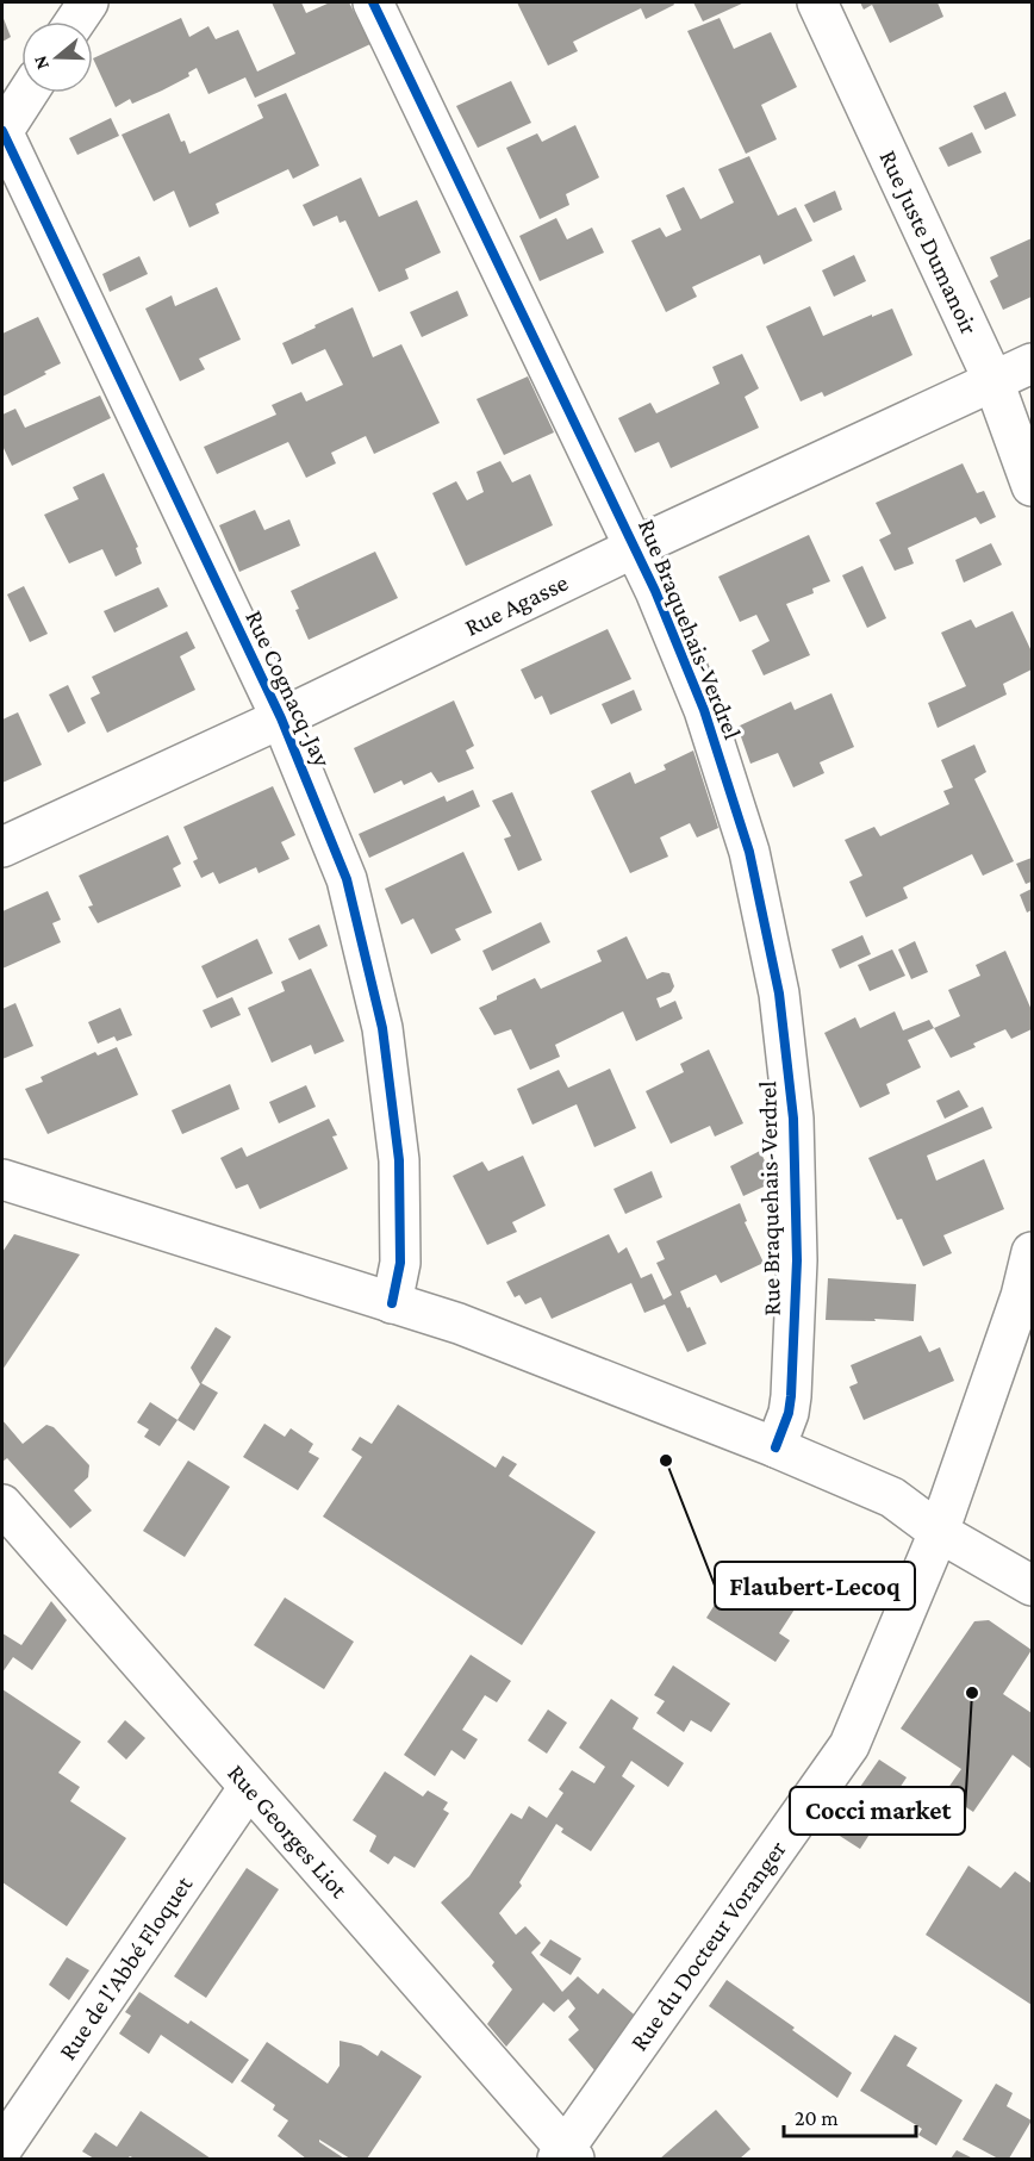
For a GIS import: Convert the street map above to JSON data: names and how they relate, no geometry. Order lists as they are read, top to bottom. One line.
{"streets":{"street":["Rue Juste Dumanoir","Rue Agasse","Rue Braquehais-Verdrel","Rue Cognacq-Jay","Rue Georges Liot","Rue du Docteur Voranger","Rue de l'Abbé Floquet"]},"crossings":[["Rue Juste Dumanoir","Rue Agasse"],["Rue Agasse","Rue Braquehais-Verdrel"],["Rue Agasse","Rue Cognacq-Jay"],["Rue Georges Liot","Rue du Docteur Voranger"],["Rue Georges Liot","Rue de l'Abbé Floquet"]],"places":["Flaubert-Lecoq","Cocci market"],"scale_bar":"20 m","north":"left"}
